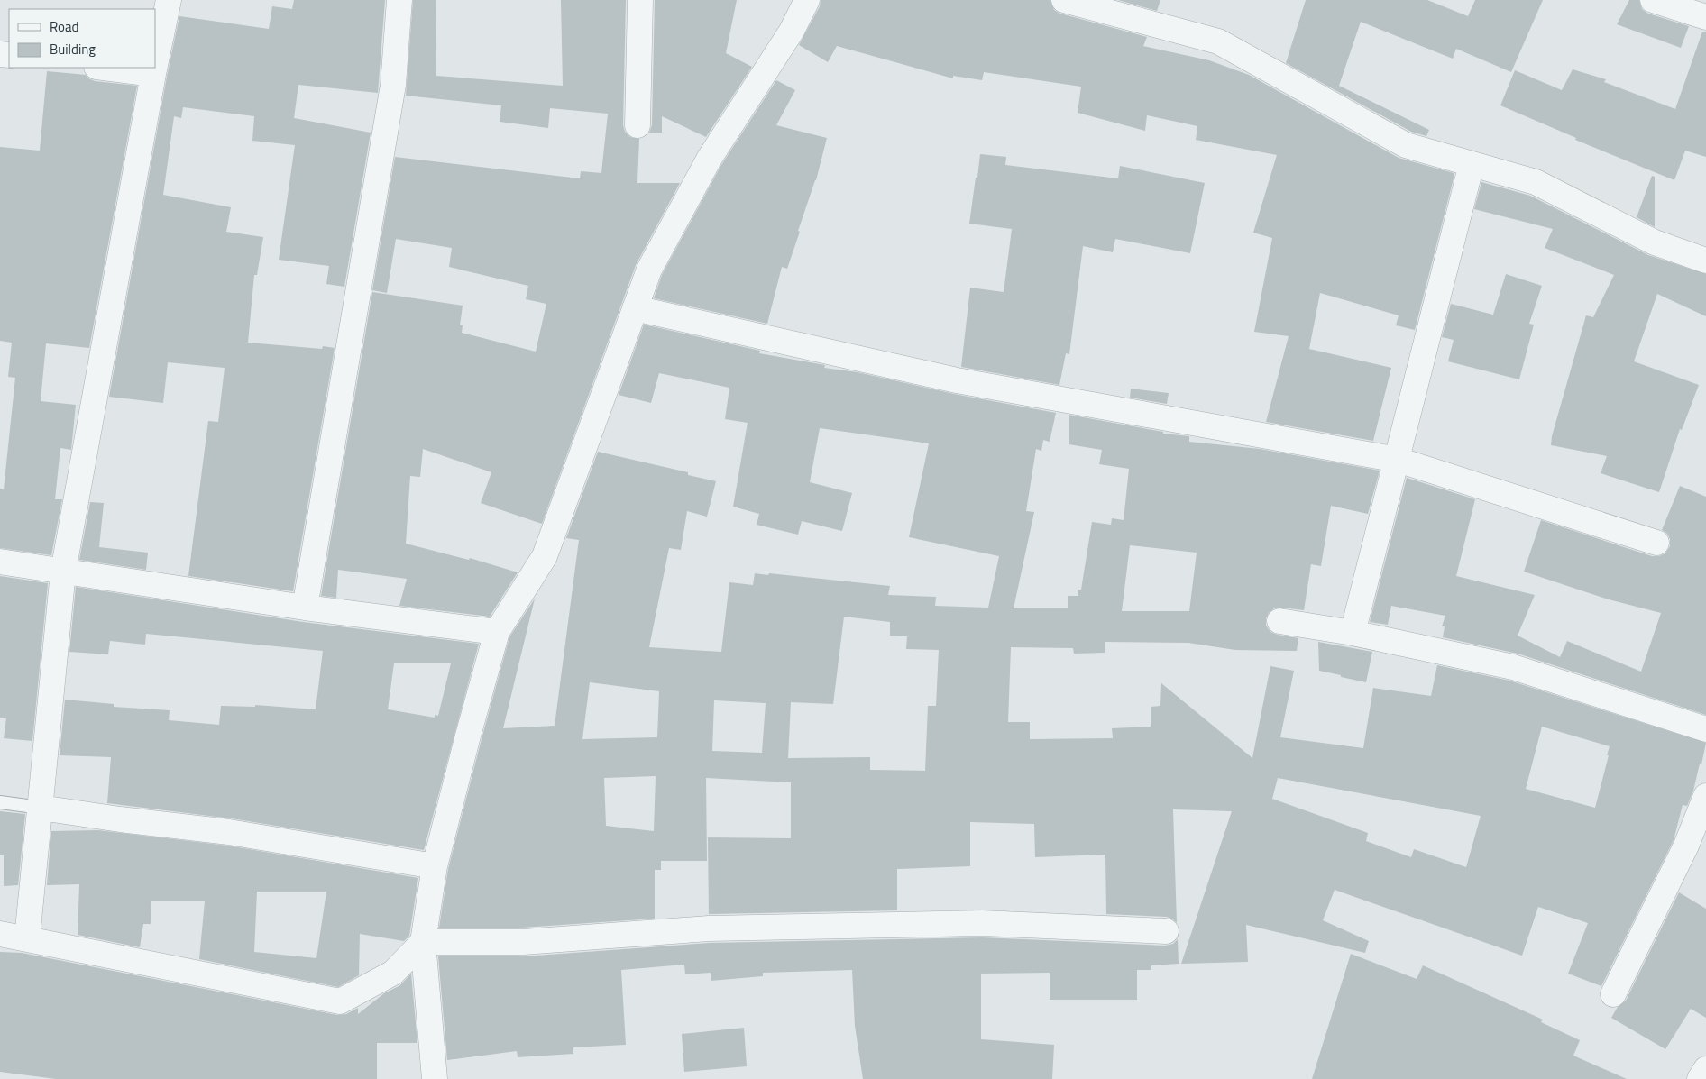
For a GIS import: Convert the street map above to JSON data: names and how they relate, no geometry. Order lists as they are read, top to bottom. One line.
{"legend":["Road","Building"]}
